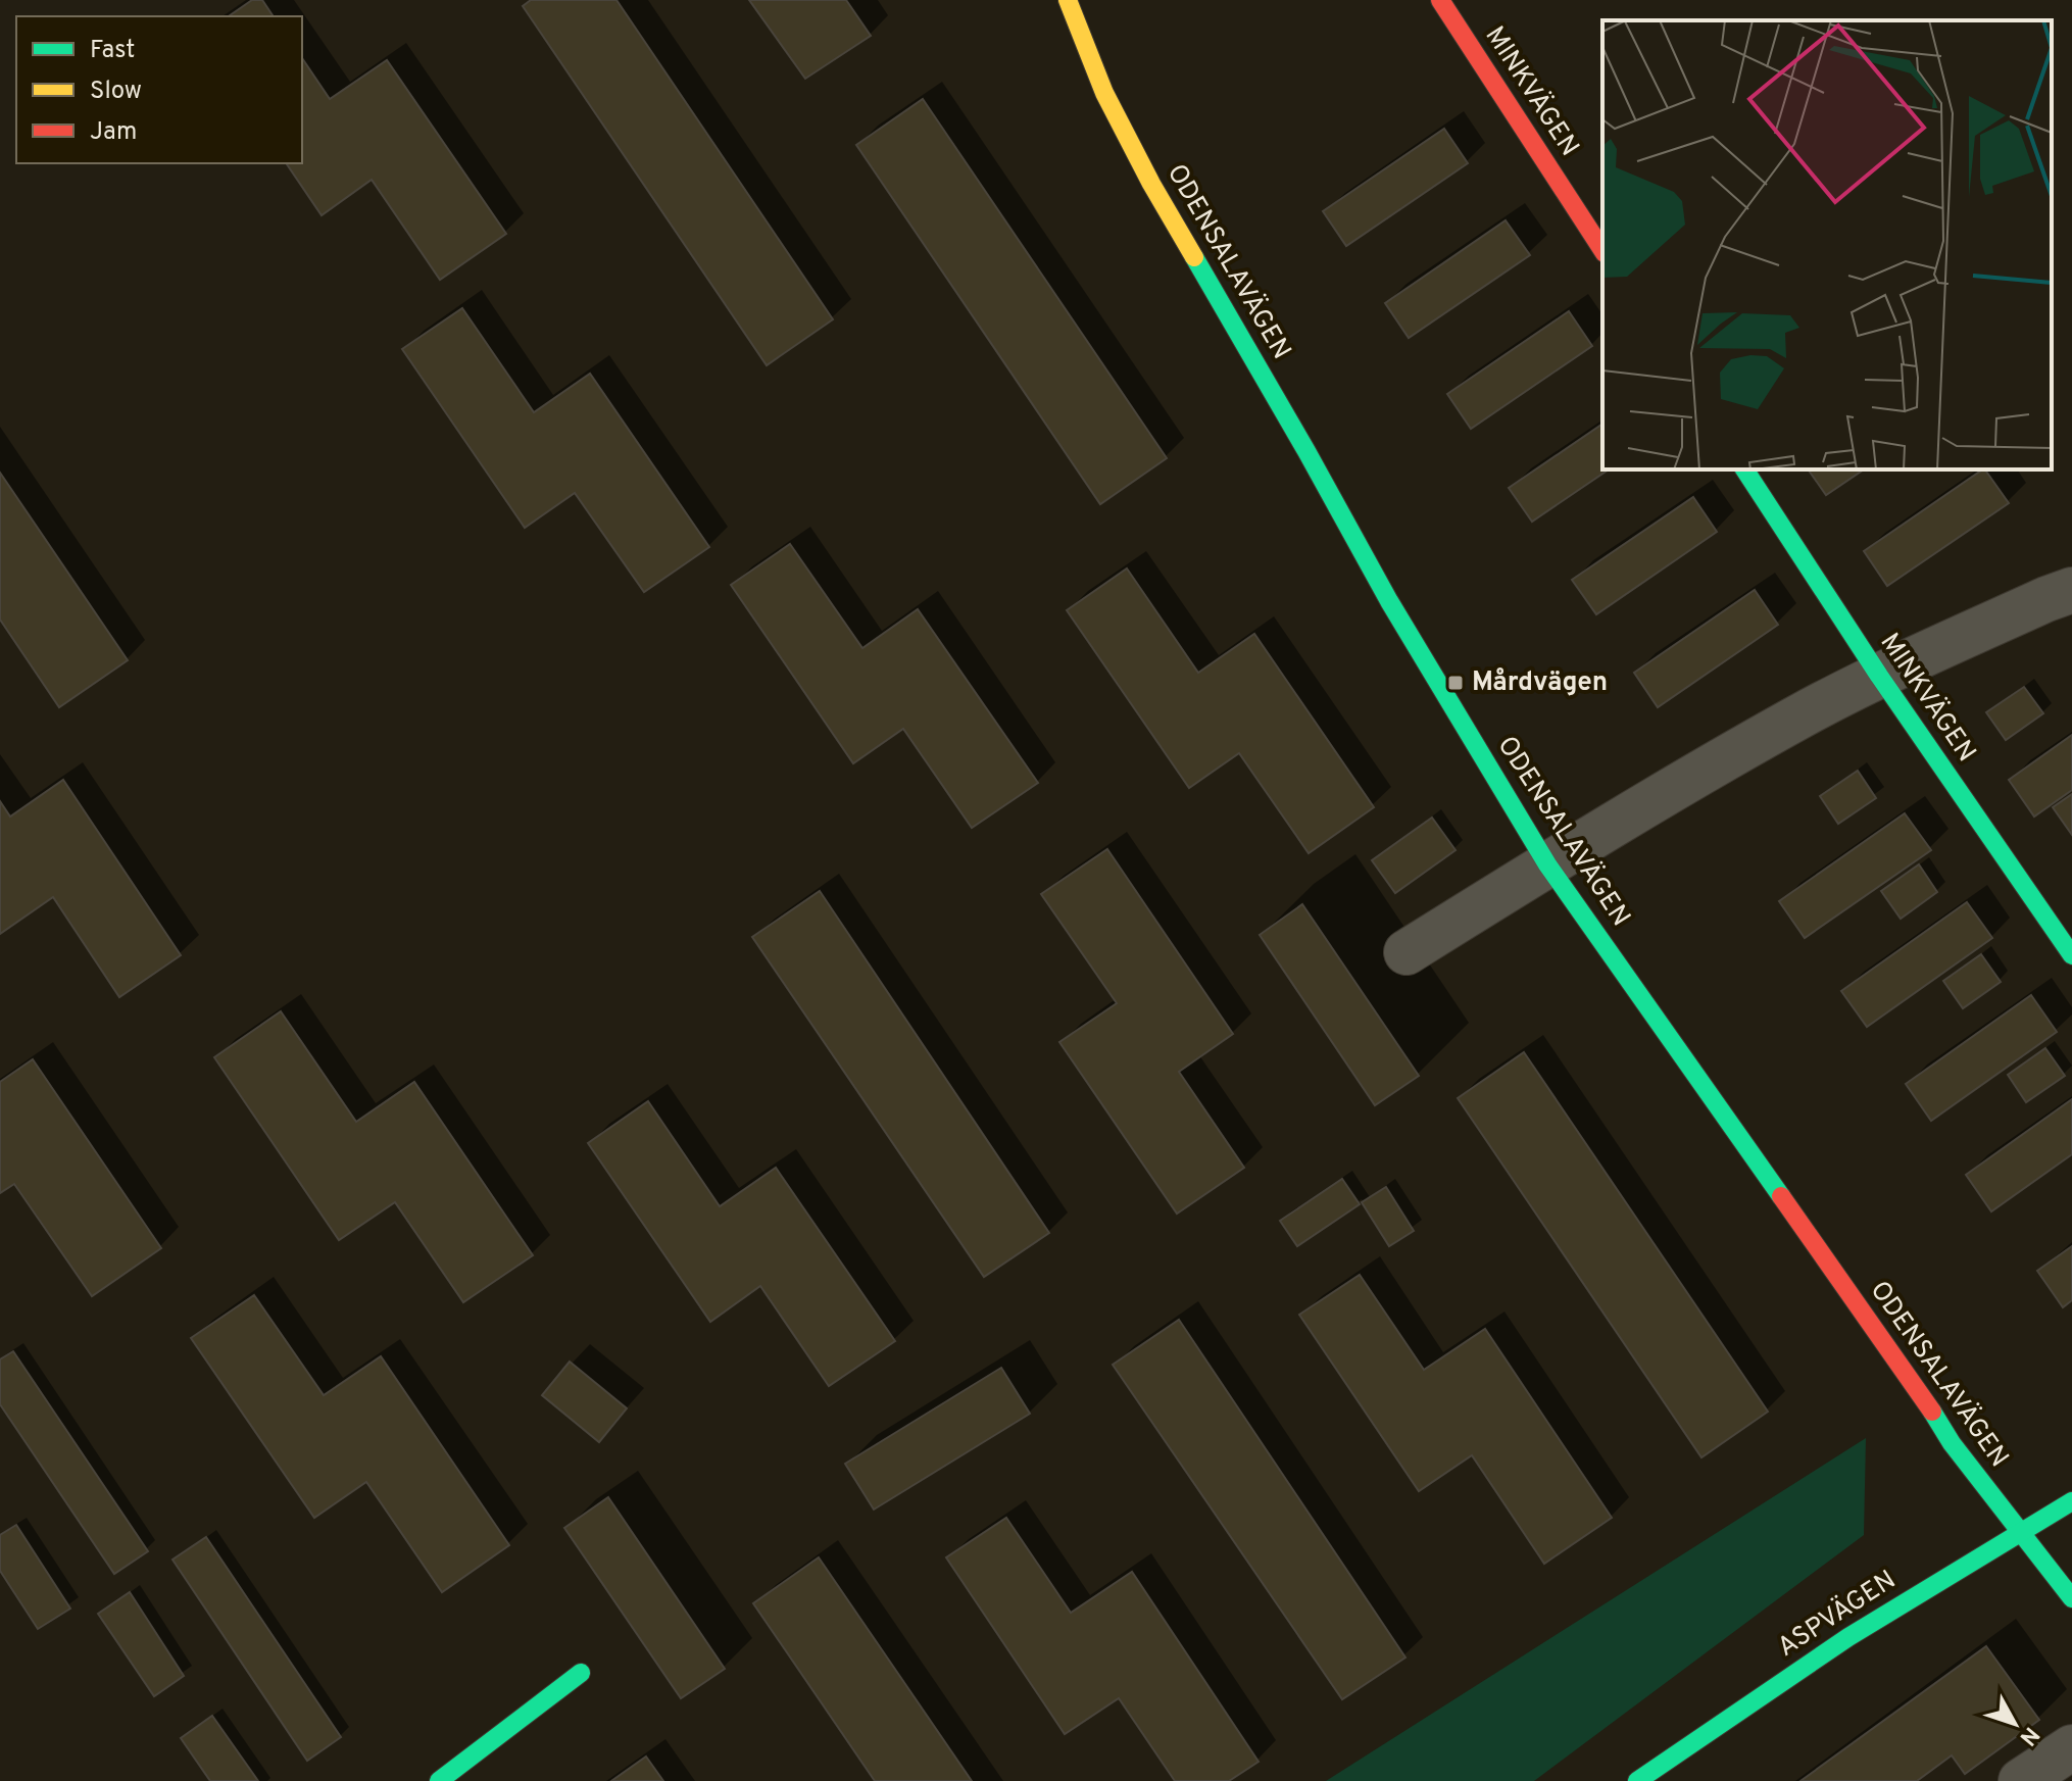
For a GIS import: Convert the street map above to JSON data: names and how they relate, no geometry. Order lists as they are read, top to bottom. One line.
{"streets":{"street":["MINKVÄGEN","ODENSALAVÄGEN","ASPVÄGEN"]},"crossings":[["ODENSALAVÄGEN","ASPVÄGEN"]],"places":{"transit":["Mårdvägen"]},"legend":["Fast","Slow","Jam"],"north":"bottom right"}
